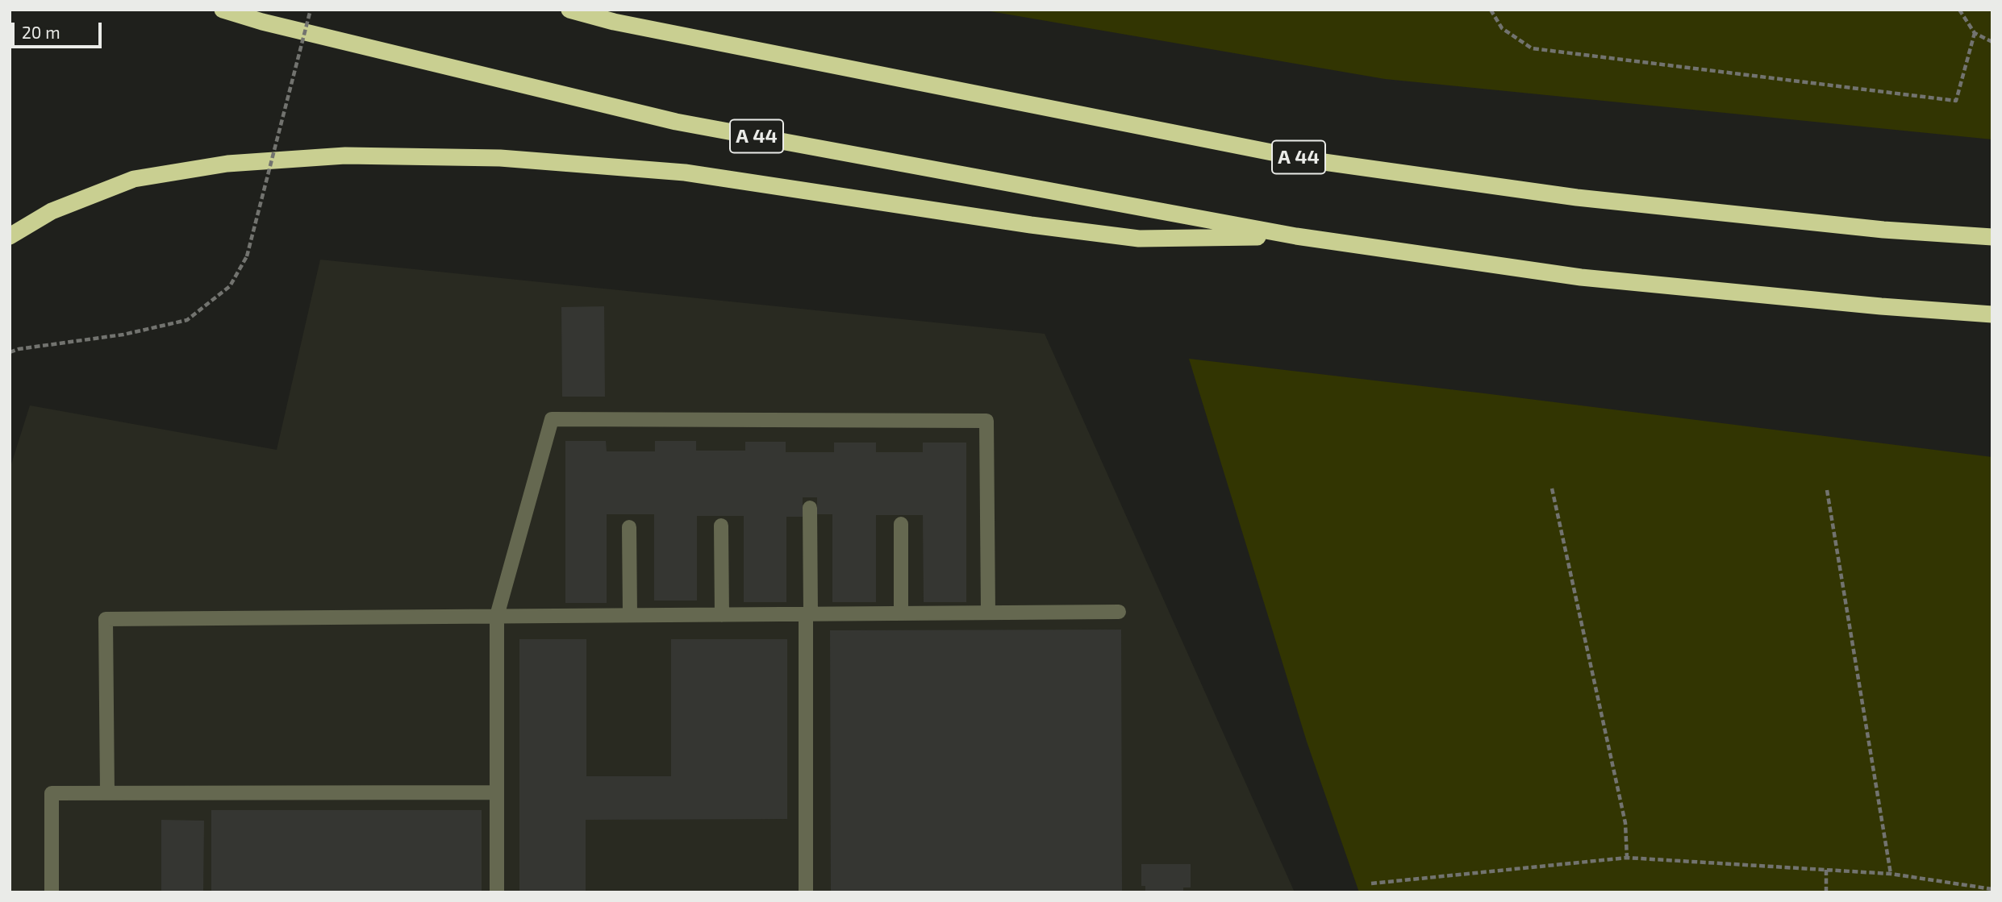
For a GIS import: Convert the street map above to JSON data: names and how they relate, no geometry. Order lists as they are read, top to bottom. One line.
{"streets":{"highway":["A 44"]},"scale_bar":"20 m"}
